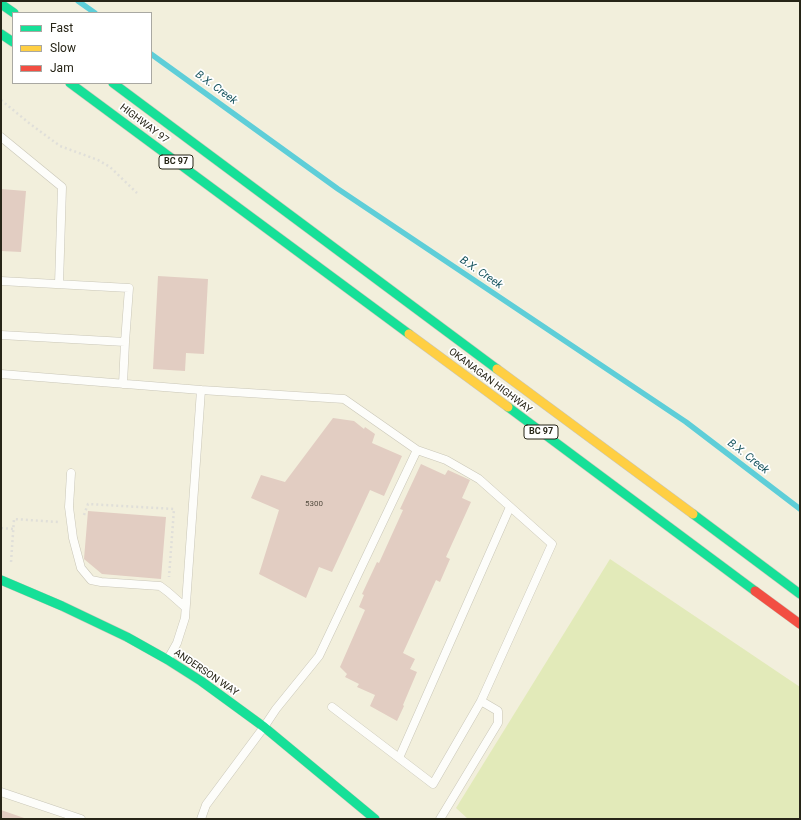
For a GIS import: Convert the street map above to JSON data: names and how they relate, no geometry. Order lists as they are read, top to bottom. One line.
{"streets":{"main road":["HIGHWAY 97","BC 97","OKANAGAN HIGHWAY","ANDERSON WAY"]},"crossings":[["HIGHWAY 97","OKANAGAN HIGHWAY"]],"water":["B.X. Creek"],"house_numbers":["5300"],"legend":["Fast","Slow","Jam"]}
